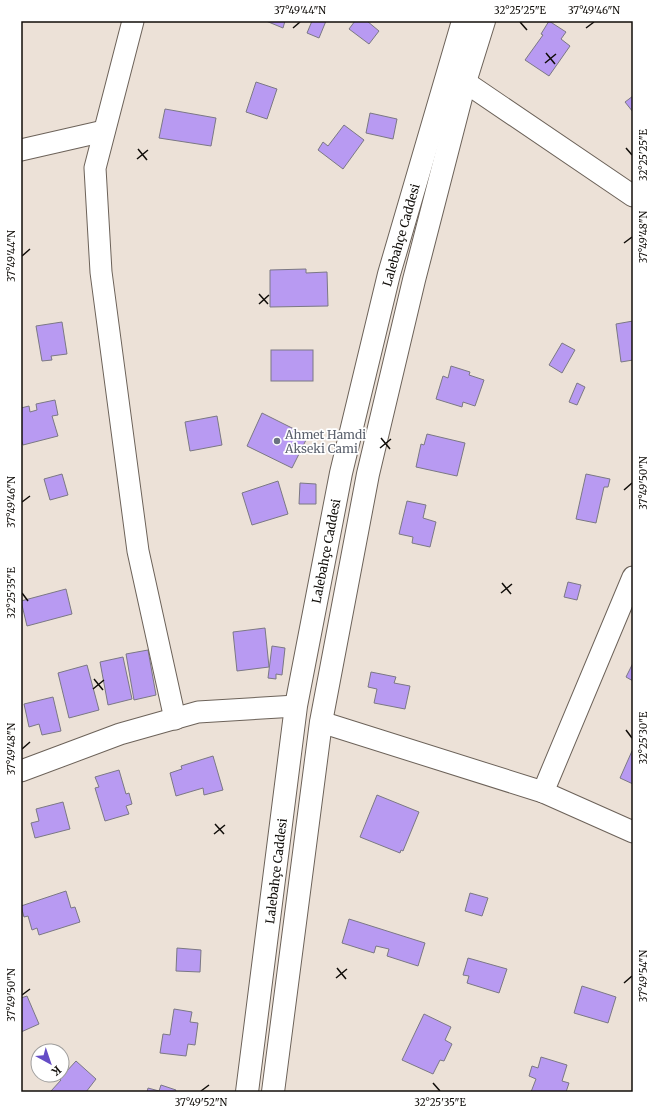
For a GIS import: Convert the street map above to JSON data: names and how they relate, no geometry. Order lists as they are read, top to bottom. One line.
{"streets":{"street":["Lalebahçe Caddesi"]},"places":["Ahmet Hamdi Akseki Cami"],"north":"bottom right","coordinates":["37°49'44\"N","32°25'25\"E","37°49'46\"N","37°49'48\"N","37°49'50\"N","32°25'35\"E","32°25'30\"E","37°49'54\"N","37°49'52\"N"]}
